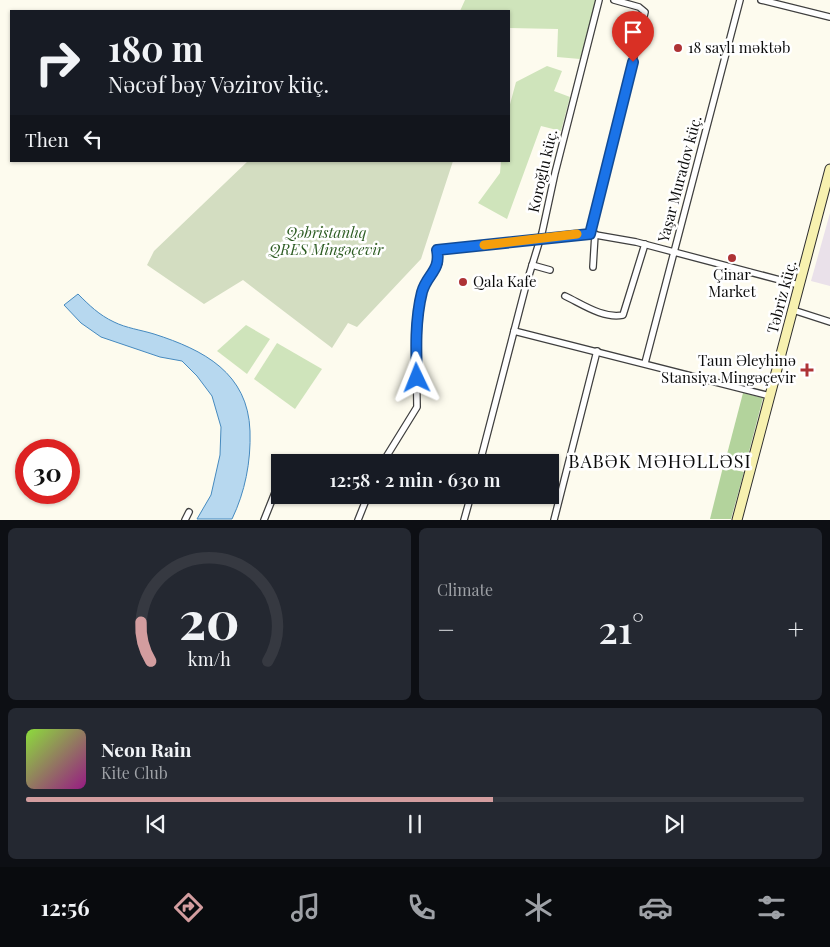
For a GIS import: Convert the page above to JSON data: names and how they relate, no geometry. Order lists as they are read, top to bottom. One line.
{"streets":{"main road":["Təbriz küç."],"street":["Koroğlu küç.","Yaşar Muradov küç."]},"districts":["BABƏK MƏHƏLLƏSI"],"parks":["Qəbristanlıq QRES Mingəçevir"],"places":{"other":["18 saylı məktəb","Çinar Market","Qala Kafe"],"health":["Taun Əleyhinə Stansiya Mingəçevir"]},"page":{"turn":["180 m","Nəcəf bəy Vəzirov küç."],"then":"Then","limit":"30","trip":"12:58 · 2 min · 630 m","tile":"Climate","heat":["−","21°","+"],"song":["Neon Rain","Kite Club"],"tabs":"12:56","gauge":["20","km/h"]}}
